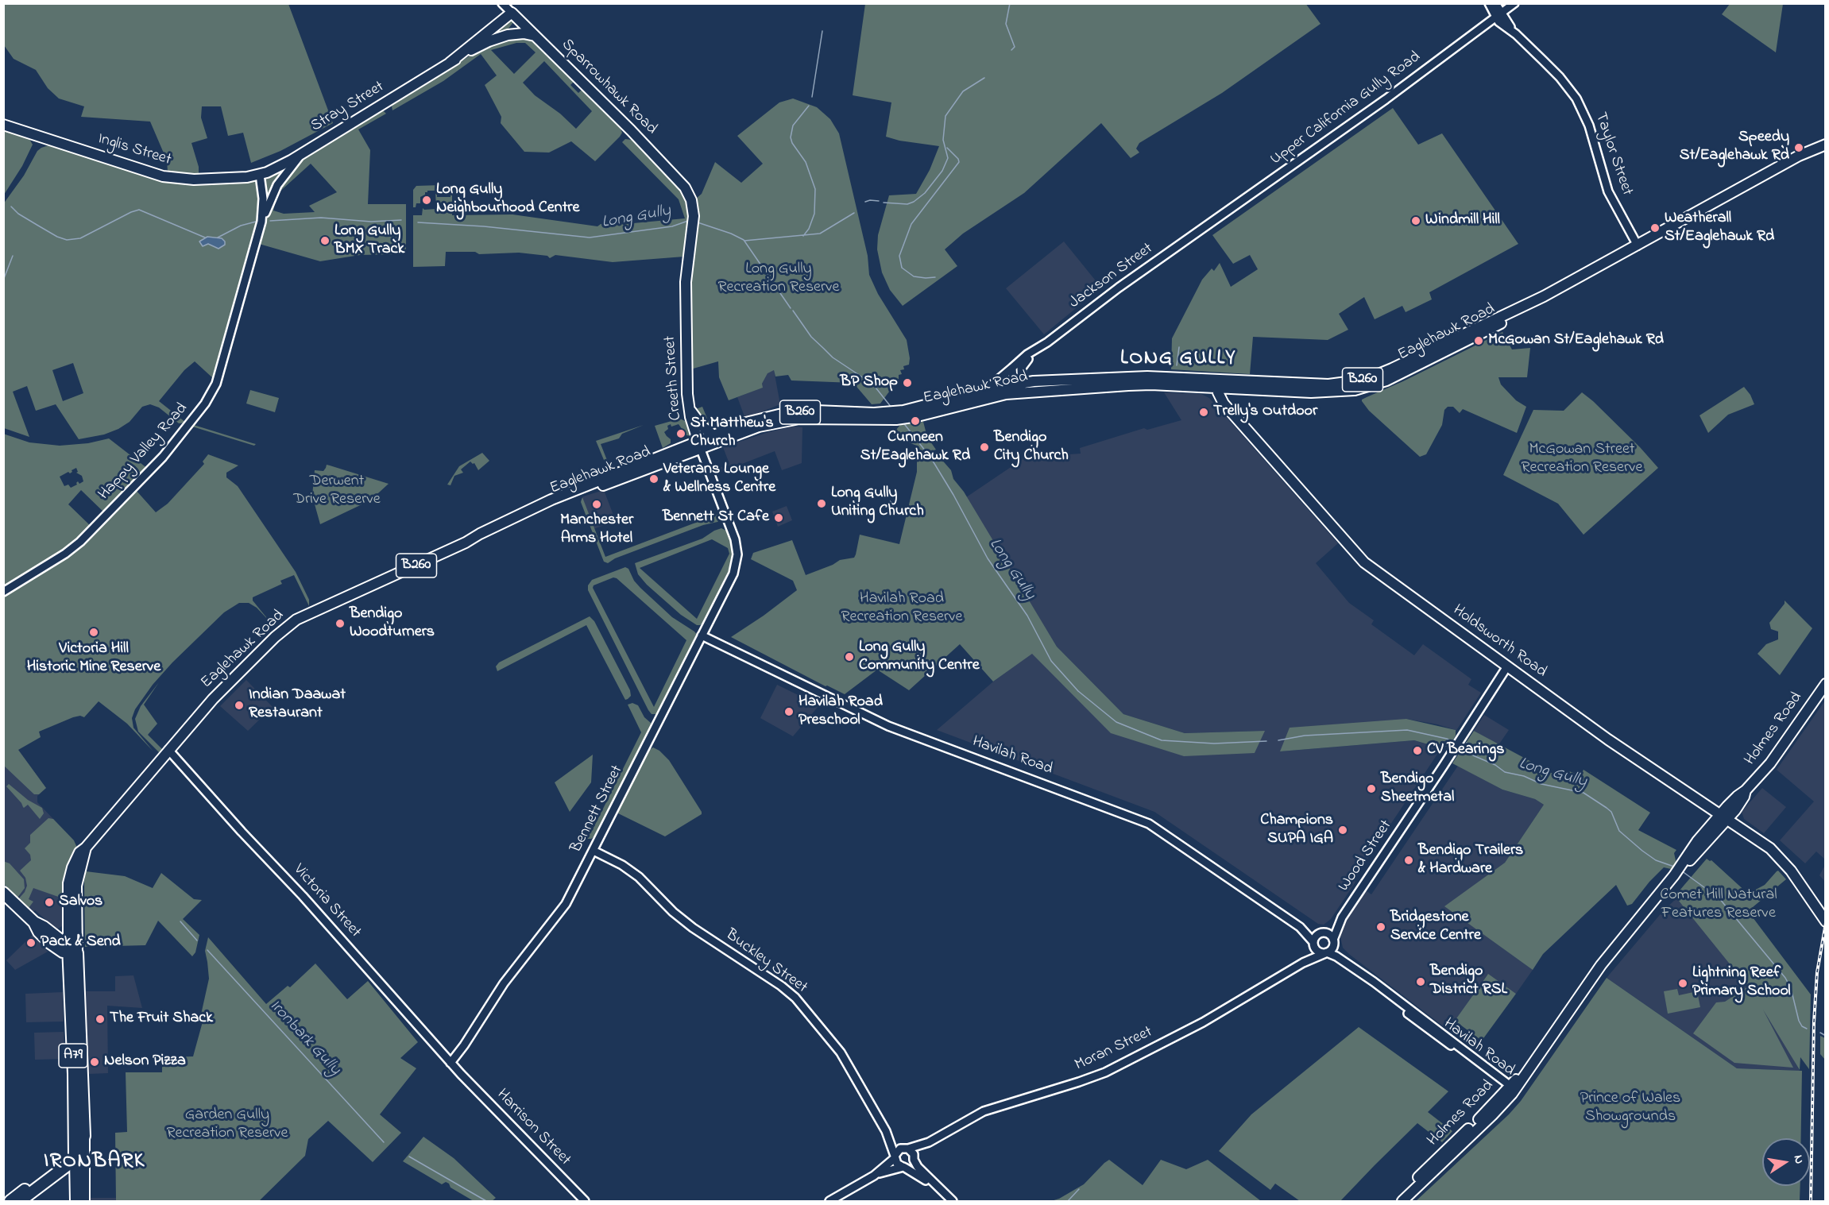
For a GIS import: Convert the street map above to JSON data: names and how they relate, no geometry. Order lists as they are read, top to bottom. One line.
{"streets":{"highway":["Eaglehawk Road","A79"],"main road":["Sparrowhawk Road","Stray Street","Inglis Street","Creeth Street","B260","Holdsworth Road","Holmes Road"],"street":["Upper California Gully Road","Taylor Street","Jackson Street","Happy Valley Road","Havilah Road","Bennett Street","Wood Street","Victoria Street","Buckley Street","Moran Street","Harrison Street"]},"crossings":[["Sparrowhawk Road","Stray Street"],["Sparrowhawk Road","Creeth Street"],["Stray Street","Inglis Street"],["Stray Street","Happy Valley Road"],["Upper California Gully Road","Taylor Street"],["Upper California Gully Road","Jackson Street"],["Inglis Street","Happy Valley Road"],["Taylor Street","Eaglehawk Road"],["Jackson Street","Eaglehawk Road"],["Eaglehawk Road","Creeth Street"],["Eaglehawk Road","Holdsworth Road"],["Eaglehawk Road","Victoria Street"],["Eaglehawk Road","A79"],["Creeth Street","Bennett Street"],["Holdsworth Road","Holmes Road"],["Holdsworth Road","Wood Street"],["Holmes Road","Havilah Road"],["Havilah Road","Bennett Street"],["Havilah Road","Wood Street"],["Havilah Road","Moran Street"],["Bennett Street","Victoria Street"],["Bennett Street","Buckley Street"],["Wood Street","Moran Street"],["Victoria Street","Harrison Street"],["Buckley Street","Moran Street"]],"districts":["LONG GULLY","IRONBARK"],"water":["Long Gully","Ironbark Gully"],"parks":["Long Gully Recreation Reserve","McGowan Street Recreation Reserve","Derwent Drive Reserve","Havilah Road Recreation Reserve","Comet Hill Natural Features Reserve","Prince of Wales Showgrounds","Garden Gully Recreation Reserve"],"places":["Speedy St/Eaglehawk Rd","Long Gully Neighbourhood Centre","Windmill Hill","Weatherall St/Eaglehawk Rd","Long Gully BMX Track","McGowan St/Eaglehawk Rd","BP Shop","Trelly's Outdoor","Cunneen St/Eaglehawk Rd","St Matthew's Church","Bendigo City Church","Veterans Lounge & Wellness Centre","Long Gully Uniting Church","Manchester Arms Hotel","Bennett St Cafe","Bendigo Woodturners","Victoria Hill Historic Mine Reserve","Long Gully Community Centre","Indian Daawat Restaurant","Havilah Road Preschool","CV Bearings","Bendigo Sheetmetal","Champions SUPA IGA","Bendigo Trailers & Hardware","Salvos","Bridgestone Service Centre","Pack & Send","Bendigo District RSL","Lightning Reef Primary School","The Fruit Shack","Nelson Pizza"],"north":"right"}
